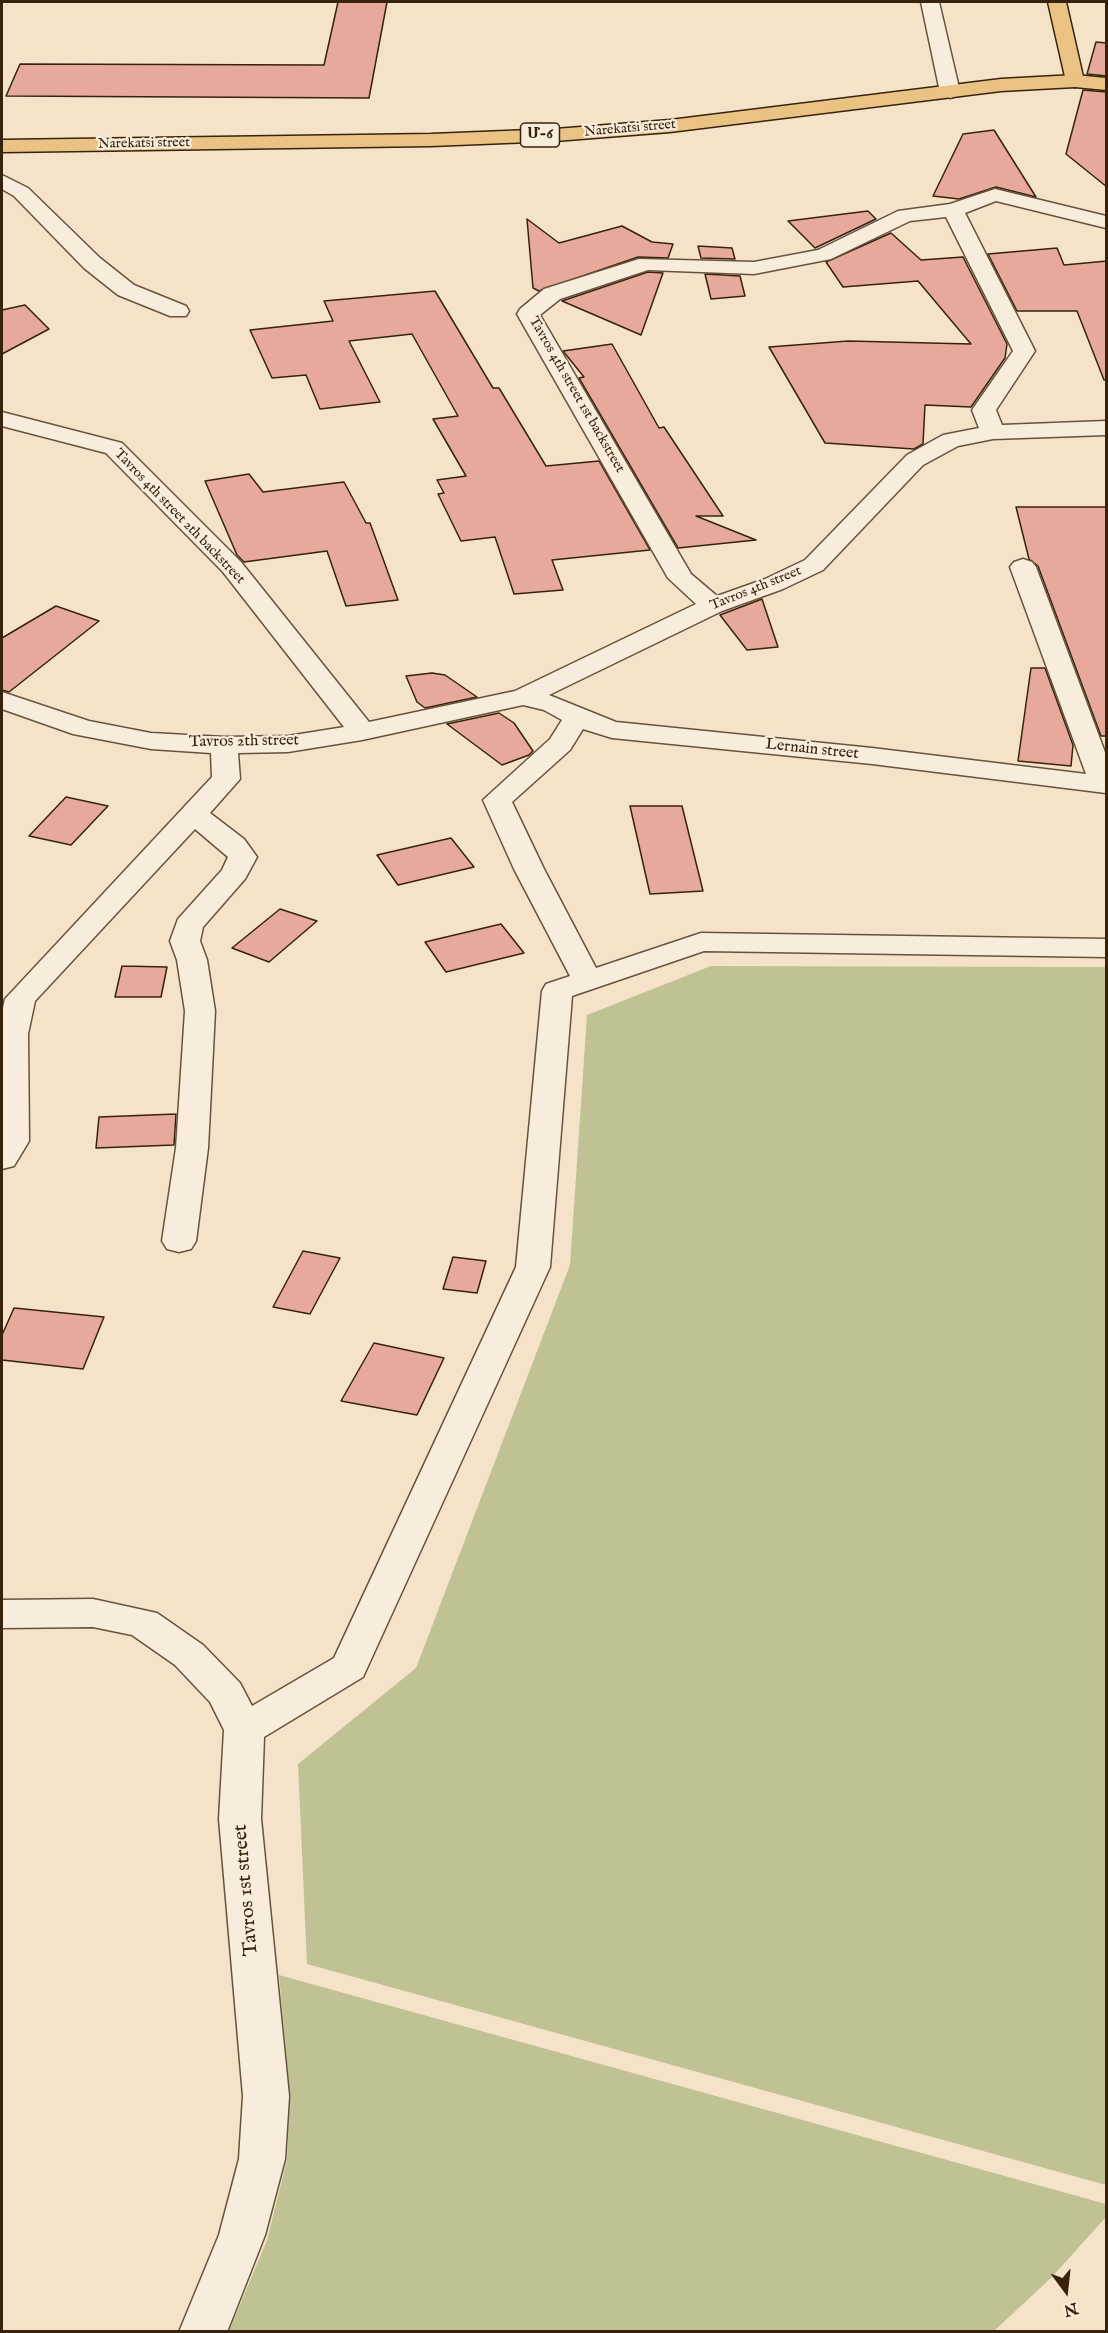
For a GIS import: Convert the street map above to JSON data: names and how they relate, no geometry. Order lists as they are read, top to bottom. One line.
{"streets":{"main road":["Narekatsi street","Մ-6"],"street":["Tavros 4th street 1st backstreet","Tavros 4th street 2th backstreet","Tavros 4th street","Tavros 2th street","Lernain street","Tavros 1st street"]},"crossings":[["Narekatsi street","Մ-6"],["Tavros 4th street 1st backstreet","Tavros 4th street"],["Tavros 4th street 2th backstreet","Tavros 2th street"],["Tavros 4th street","Tavros 2th street"],["Tavros 4th street","Lernain street"],["Tavros 2th street","Lernain street"]],"north":"bottom"}
